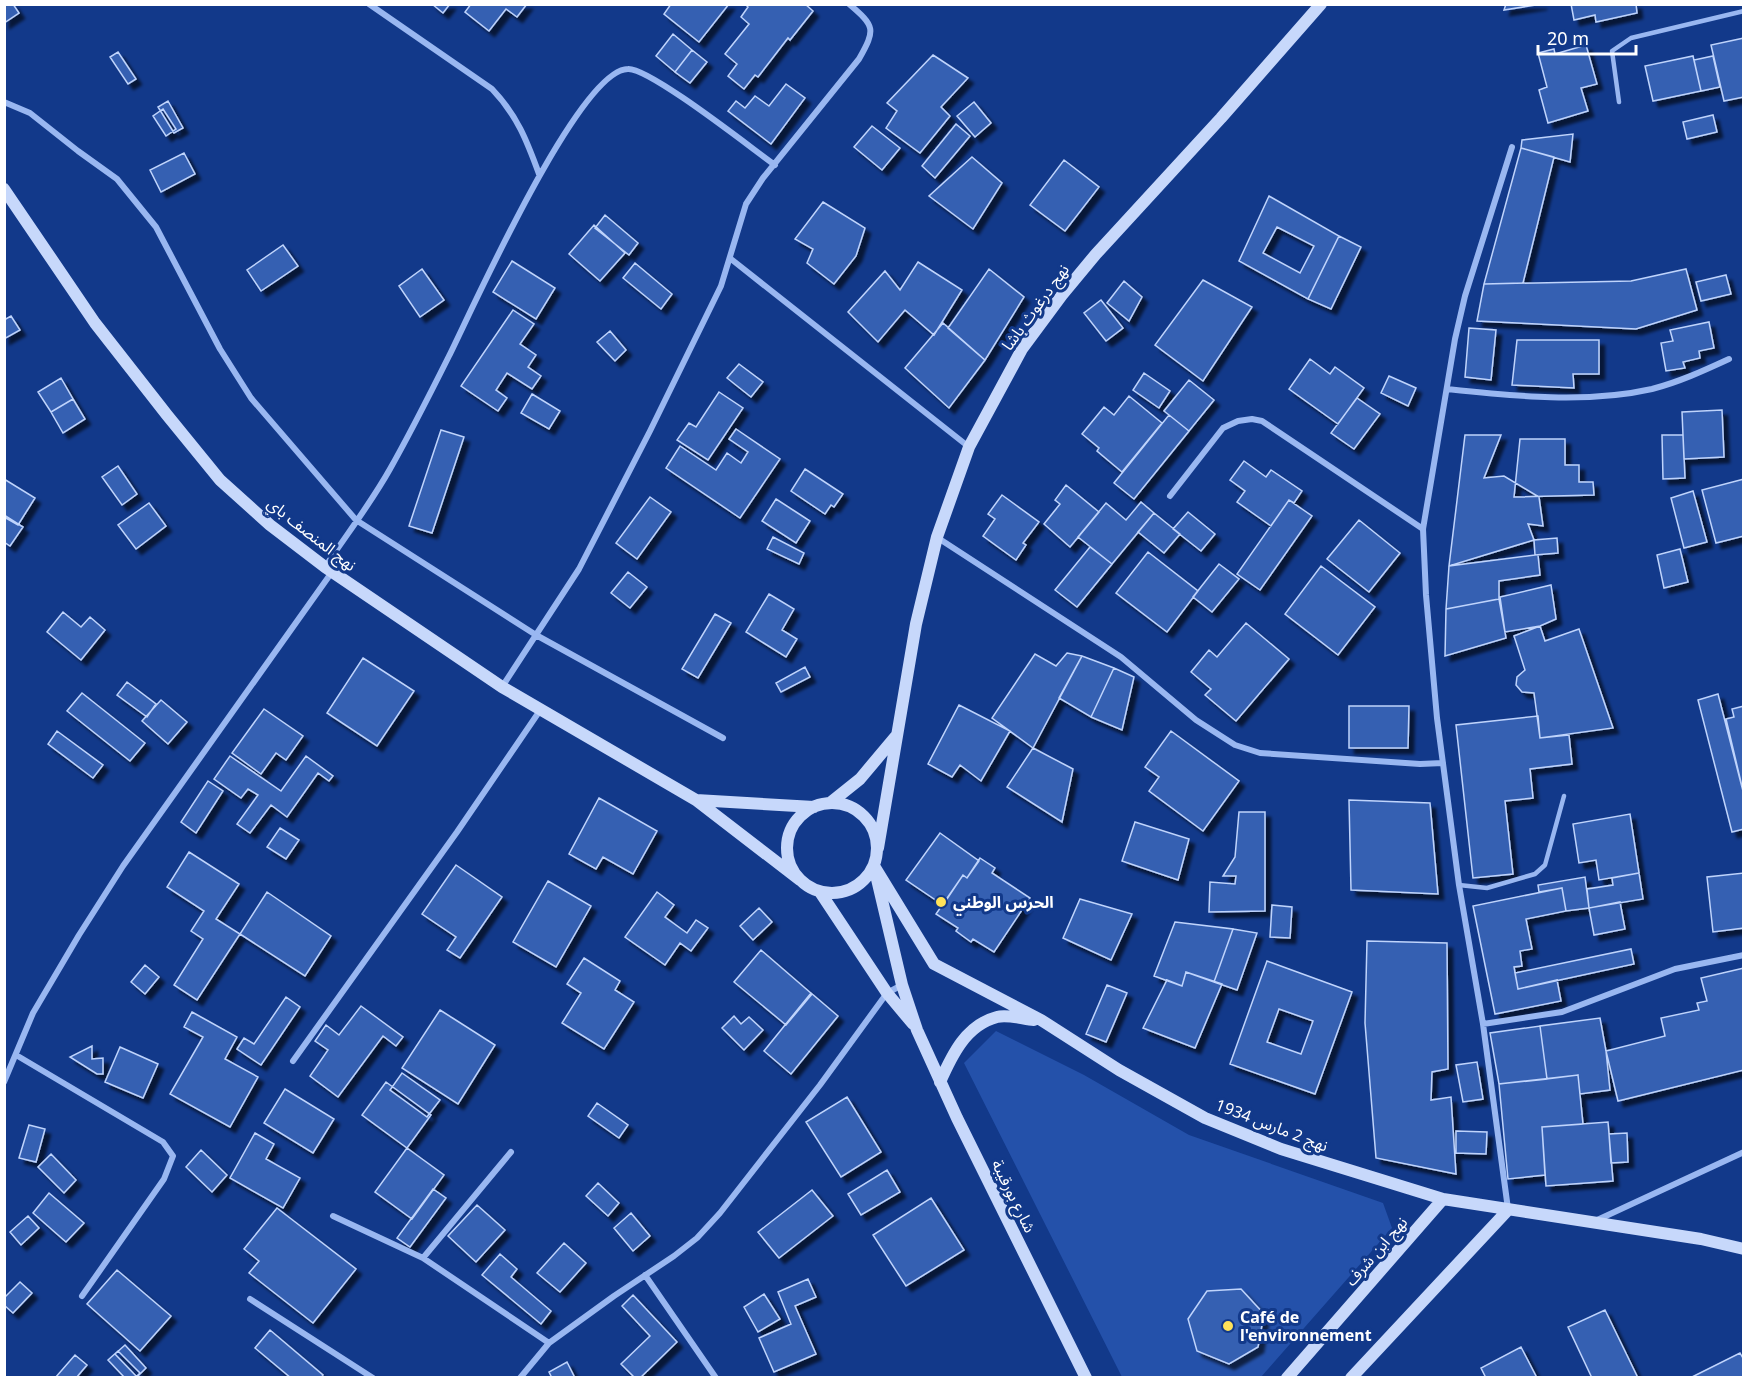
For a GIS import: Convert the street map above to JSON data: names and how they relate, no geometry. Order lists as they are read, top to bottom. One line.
{"streets":{"main road":["نهج درغوث باشا","نهج المنصف باي","نهج 2 مارس 1934","شارع بورقيبة","نهج ابن شرف"]},"crossings":[["نهج درغوث باشا","نهج 2 مارس 1934"],["نهج درغوث باشا","شارع بورقيبة"],["نهج 2 مارس 1934","شارع بورقيبة"],["نهج 2 مارس 1934","نهج ابن شرف"]],"places":["الحرس الوطني","Café de l'environnement"],"scale_bar":"20 m"}
